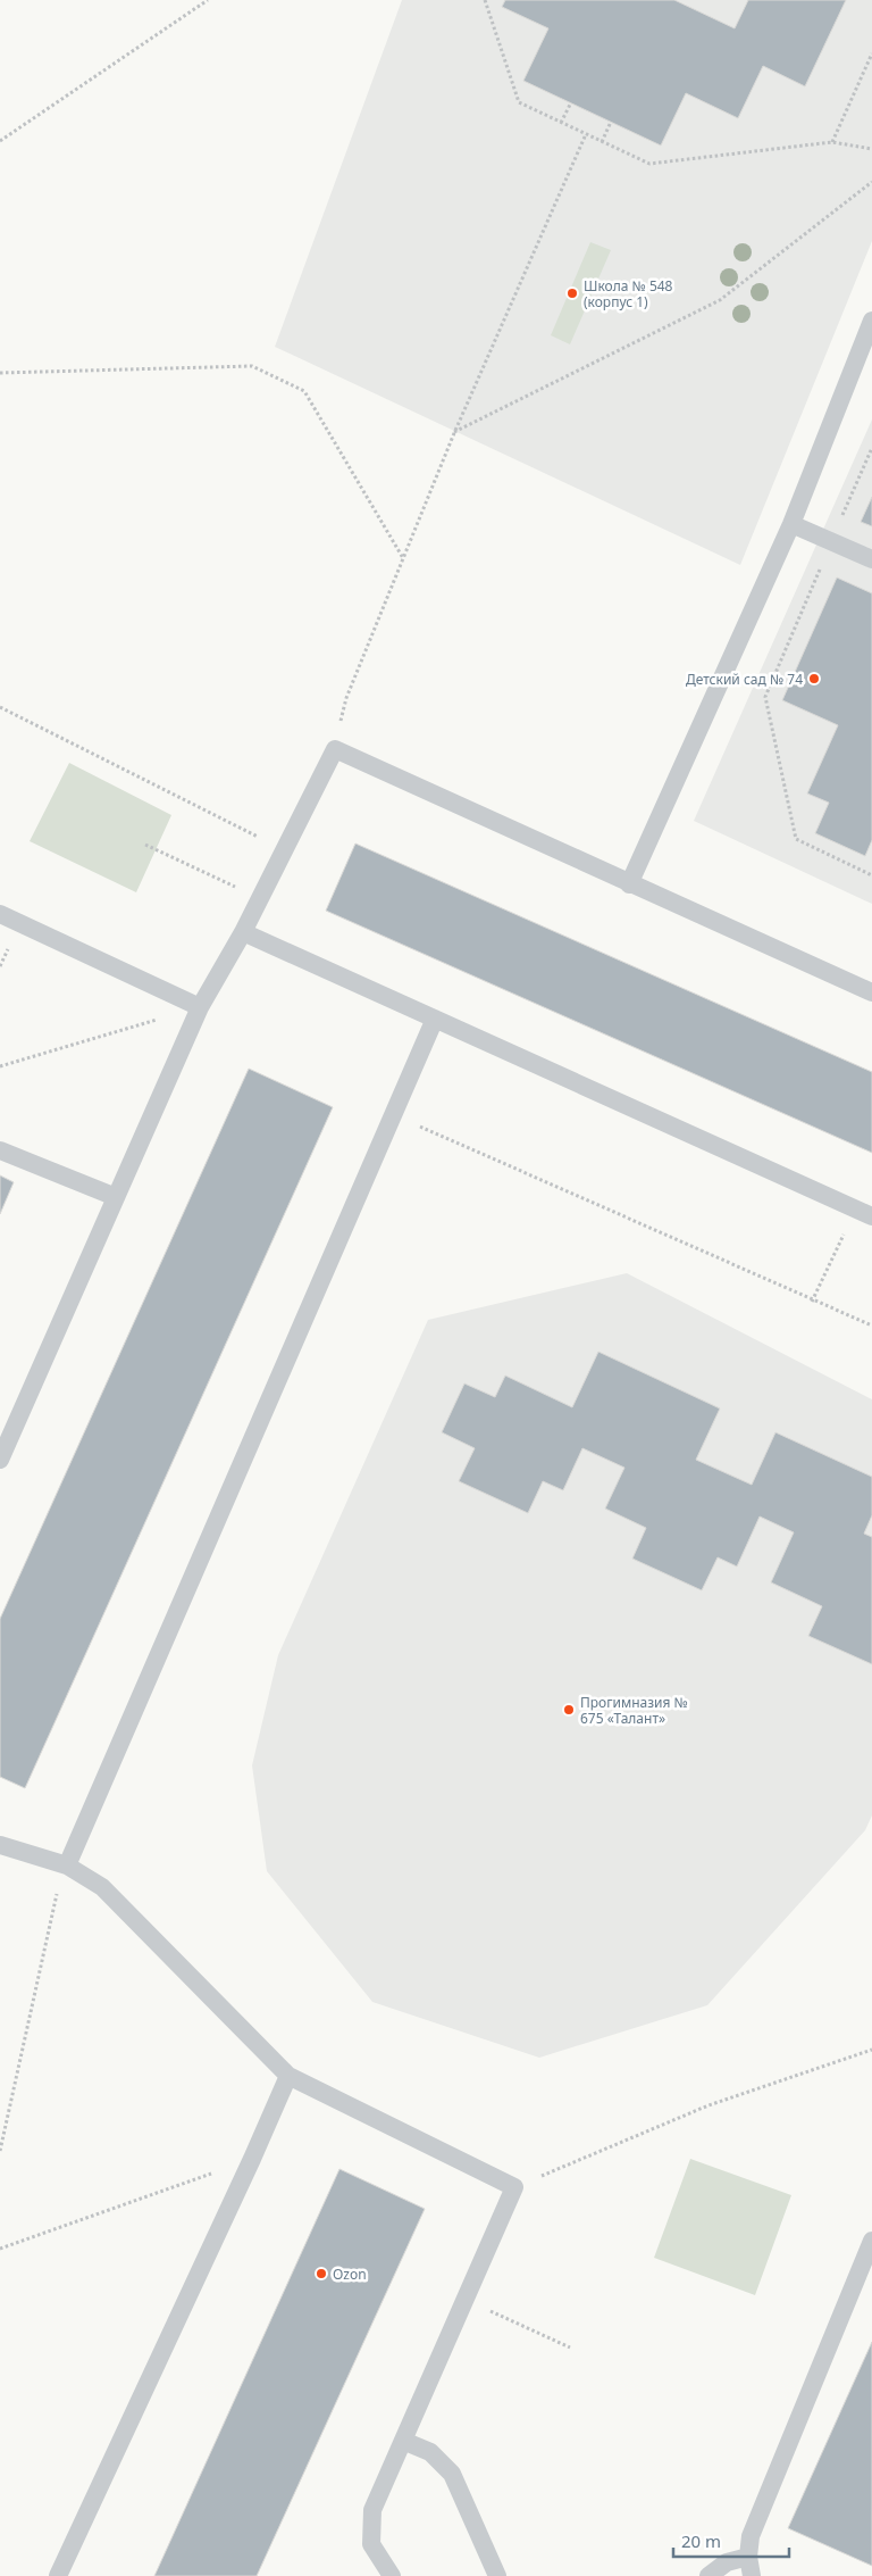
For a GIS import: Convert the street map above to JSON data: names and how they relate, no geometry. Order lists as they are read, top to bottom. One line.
{"places":["Школа № 548 (корпус 1)","Детский сад № 74","Прогимназия № 675 «Талант»","Ozon"],"scale_bar":"20 m"}
